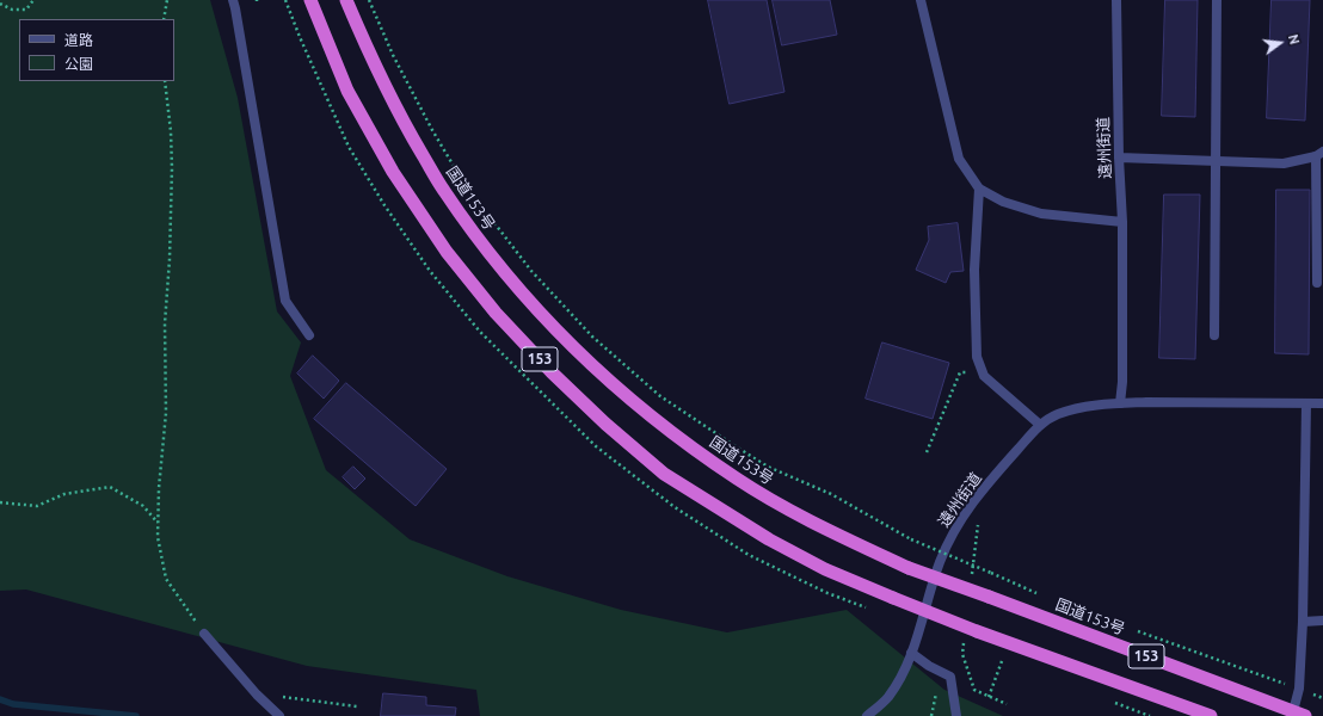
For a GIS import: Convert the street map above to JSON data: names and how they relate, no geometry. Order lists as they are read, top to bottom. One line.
{"streets":{"highway":["国道153号","153"],"street":["遠州街道"]},"legend":["道路","公園"],"north":"right"}
